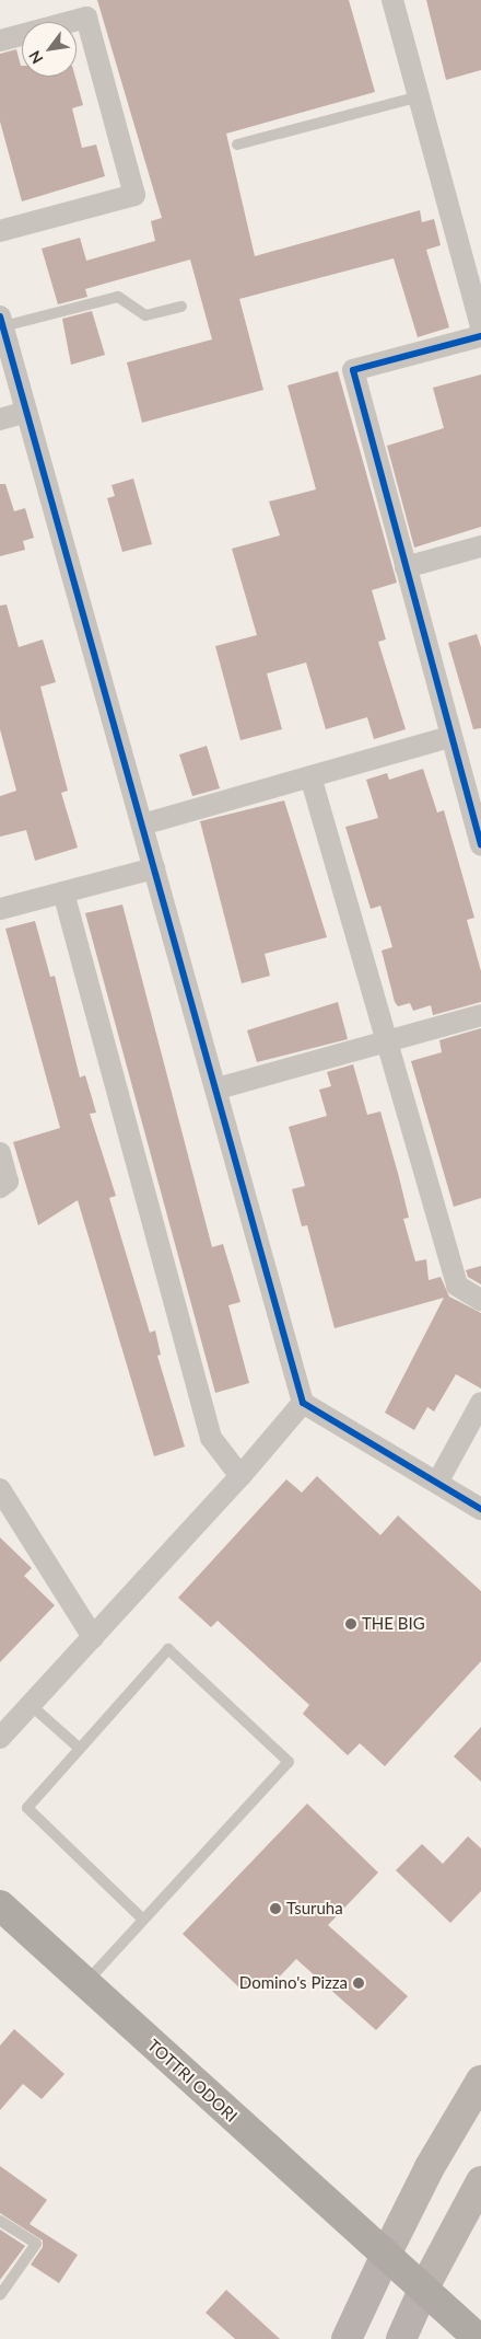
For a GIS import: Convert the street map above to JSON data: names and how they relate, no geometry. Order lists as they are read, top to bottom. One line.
{"streets":{"highway":["TOTTRI ODORI"]},"places":["THE BIG","Tsuruha","Domino's Pizza"],"north":"bottom left"}
